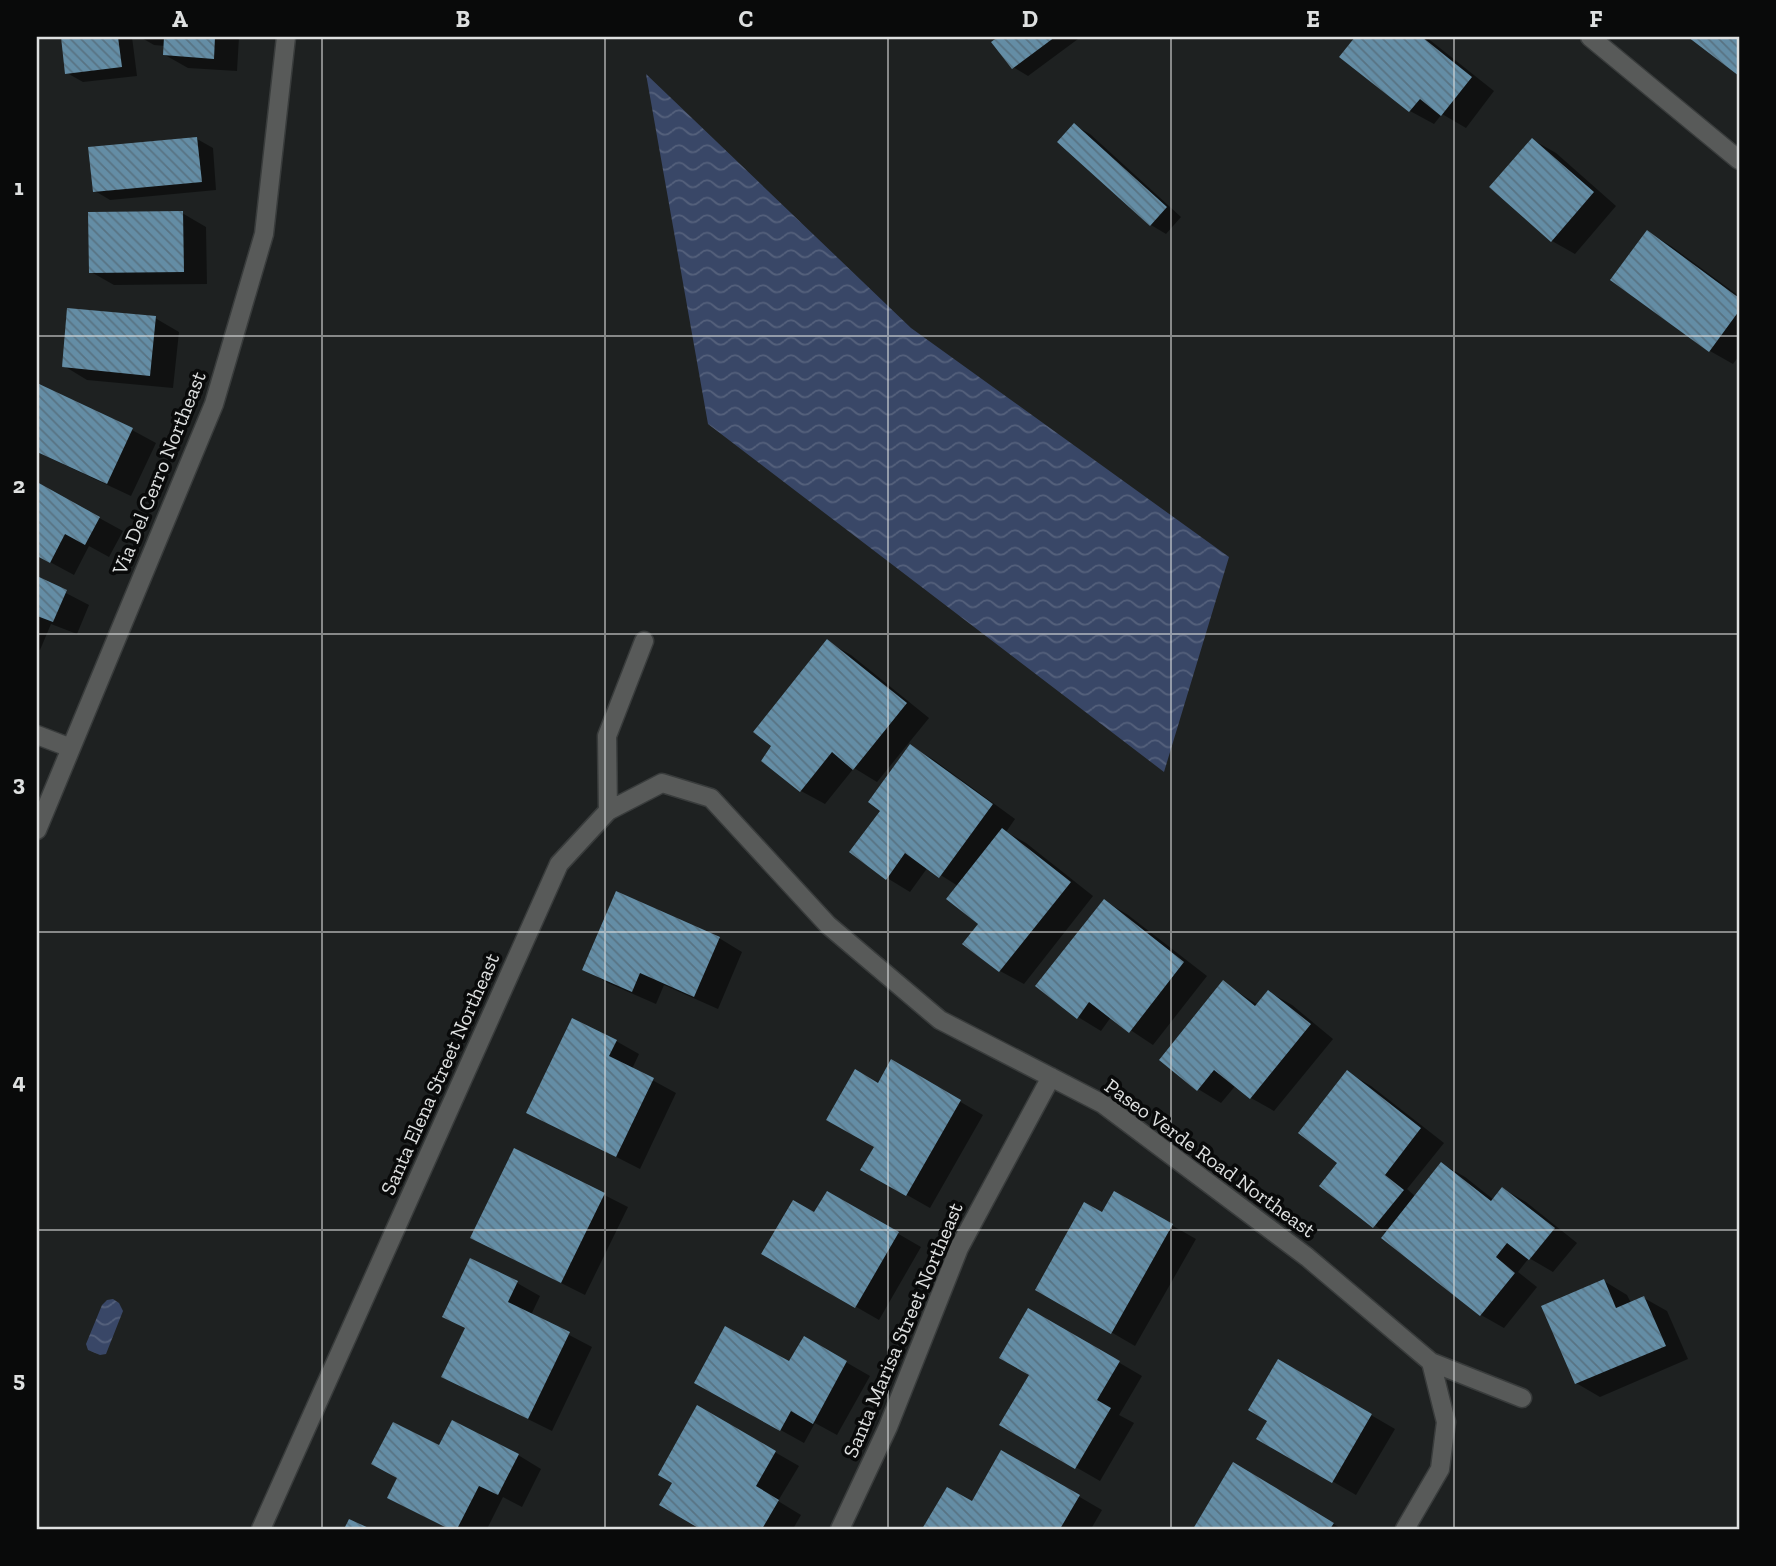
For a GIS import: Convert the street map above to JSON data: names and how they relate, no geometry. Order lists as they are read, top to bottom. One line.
{"streets":{"street":["Via Del Cerro Northeast","Santa Elena Street Northeast","Paseo Verde Road Northeast","Santa Marisa Street Northeast"]},"crossings":[["Santa Elena Street Northeast","Paseo Verde Road Northeast"],["Paseo Verde Road Northeast","Santa Marisa Street Northeast"]],"grid":{"columns":["A","B","C","D","E","F"],"rows":["1","2","3","4","5"]}}
